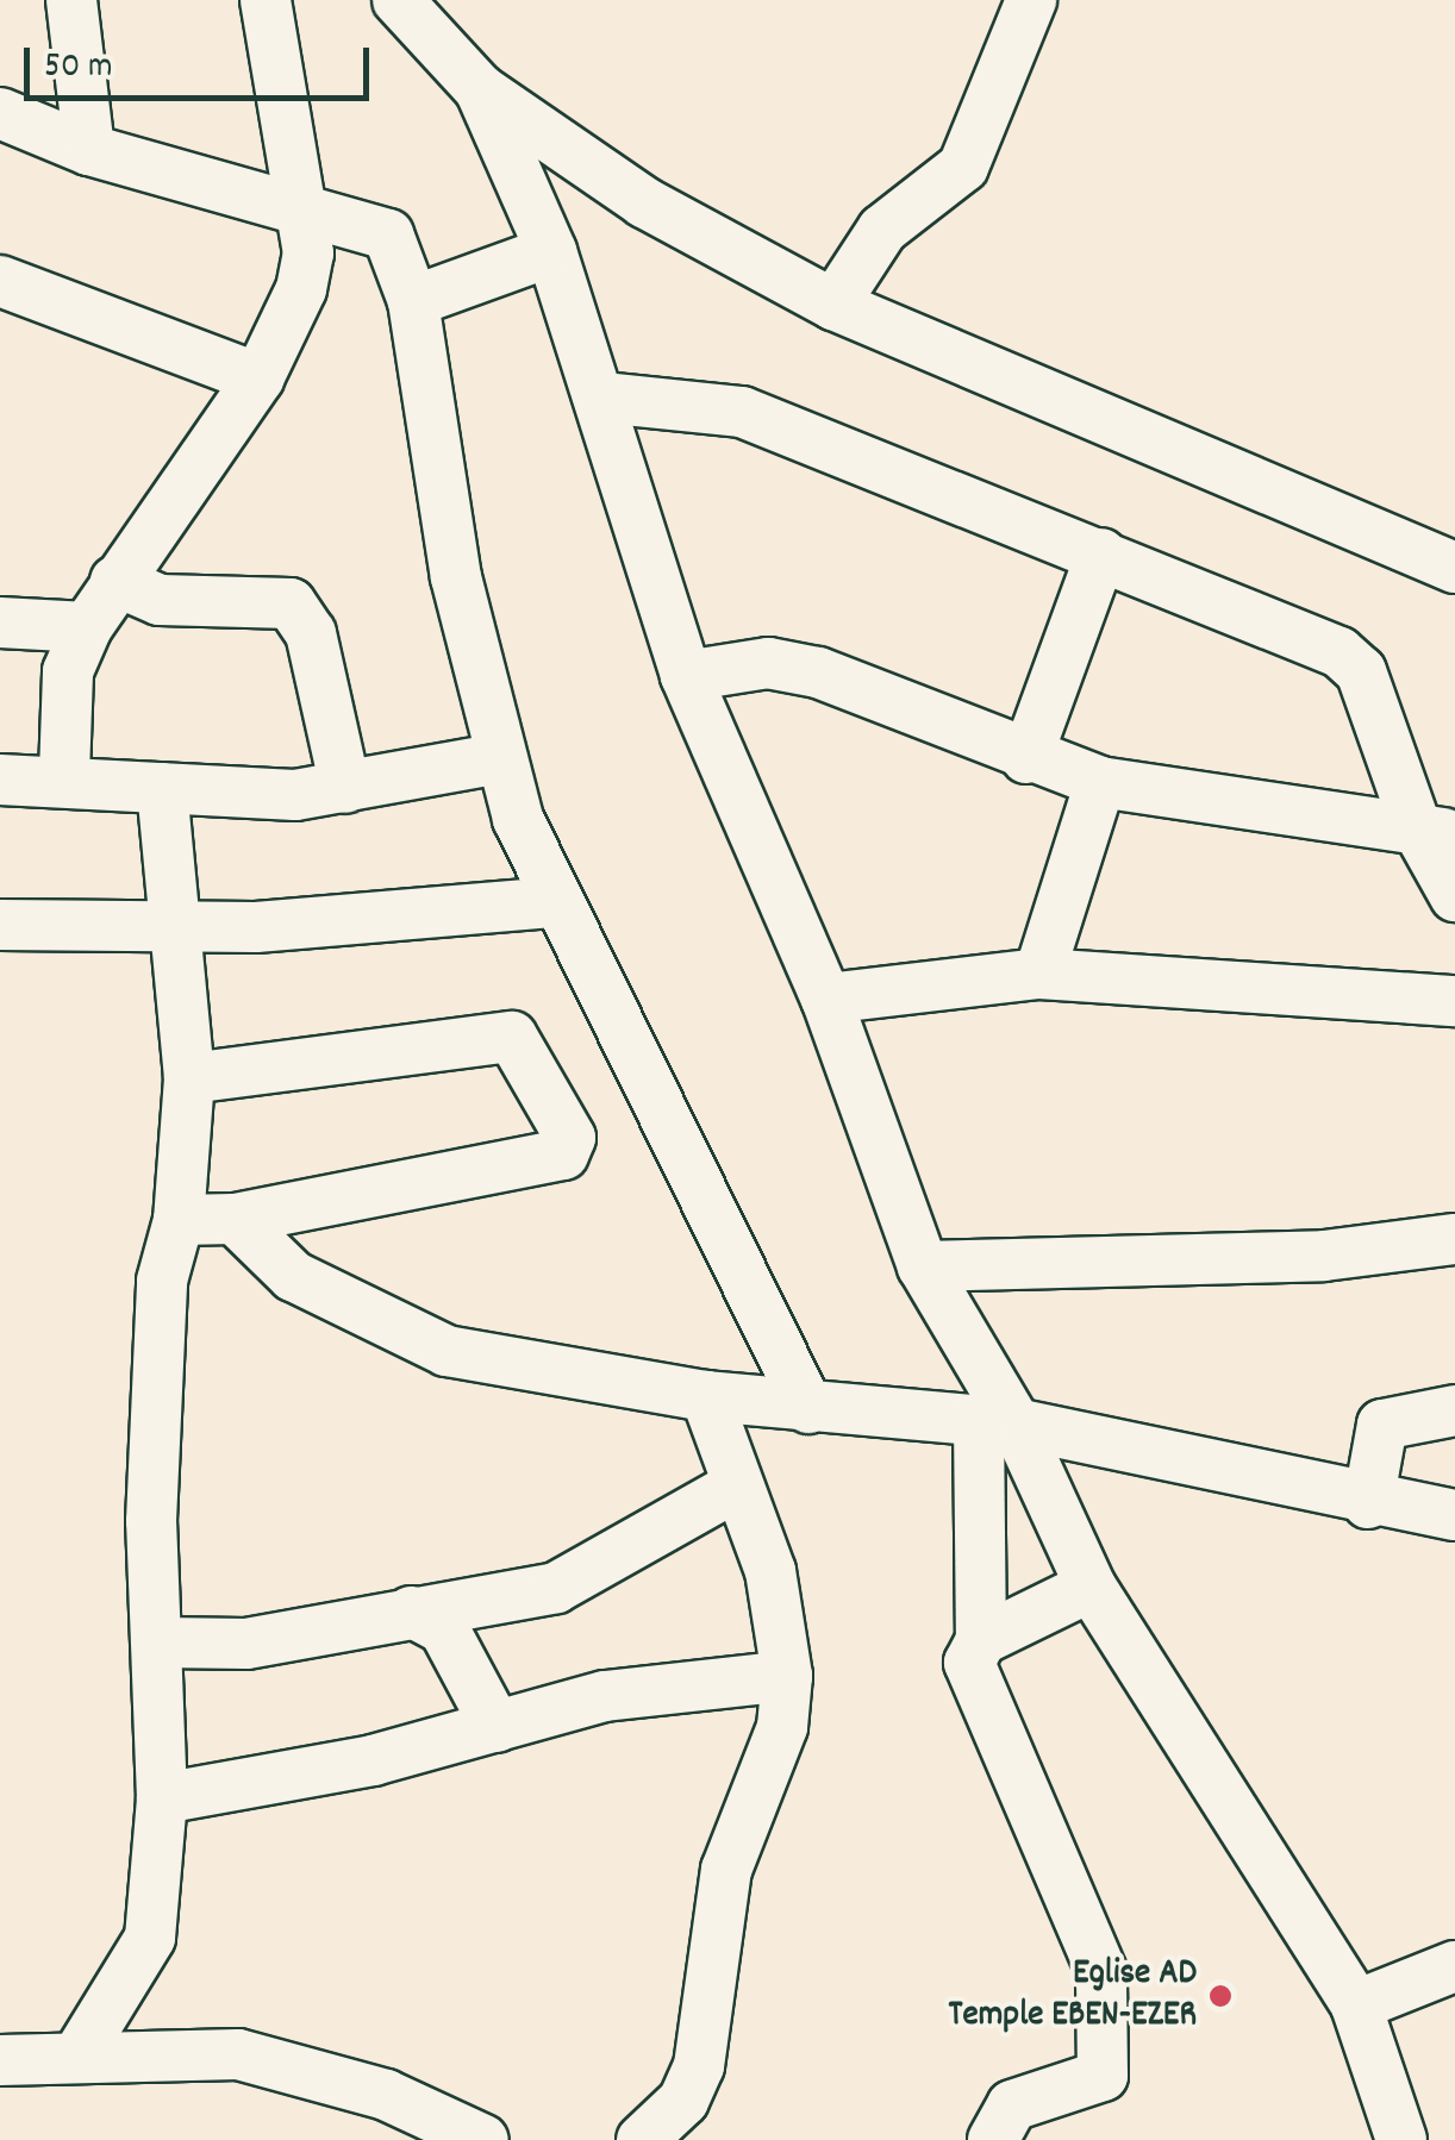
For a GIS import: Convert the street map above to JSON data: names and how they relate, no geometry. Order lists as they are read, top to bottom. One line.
{"places":["Eglise AD Temple EBEN-EZER"],"scale_bar":"50 m"}
